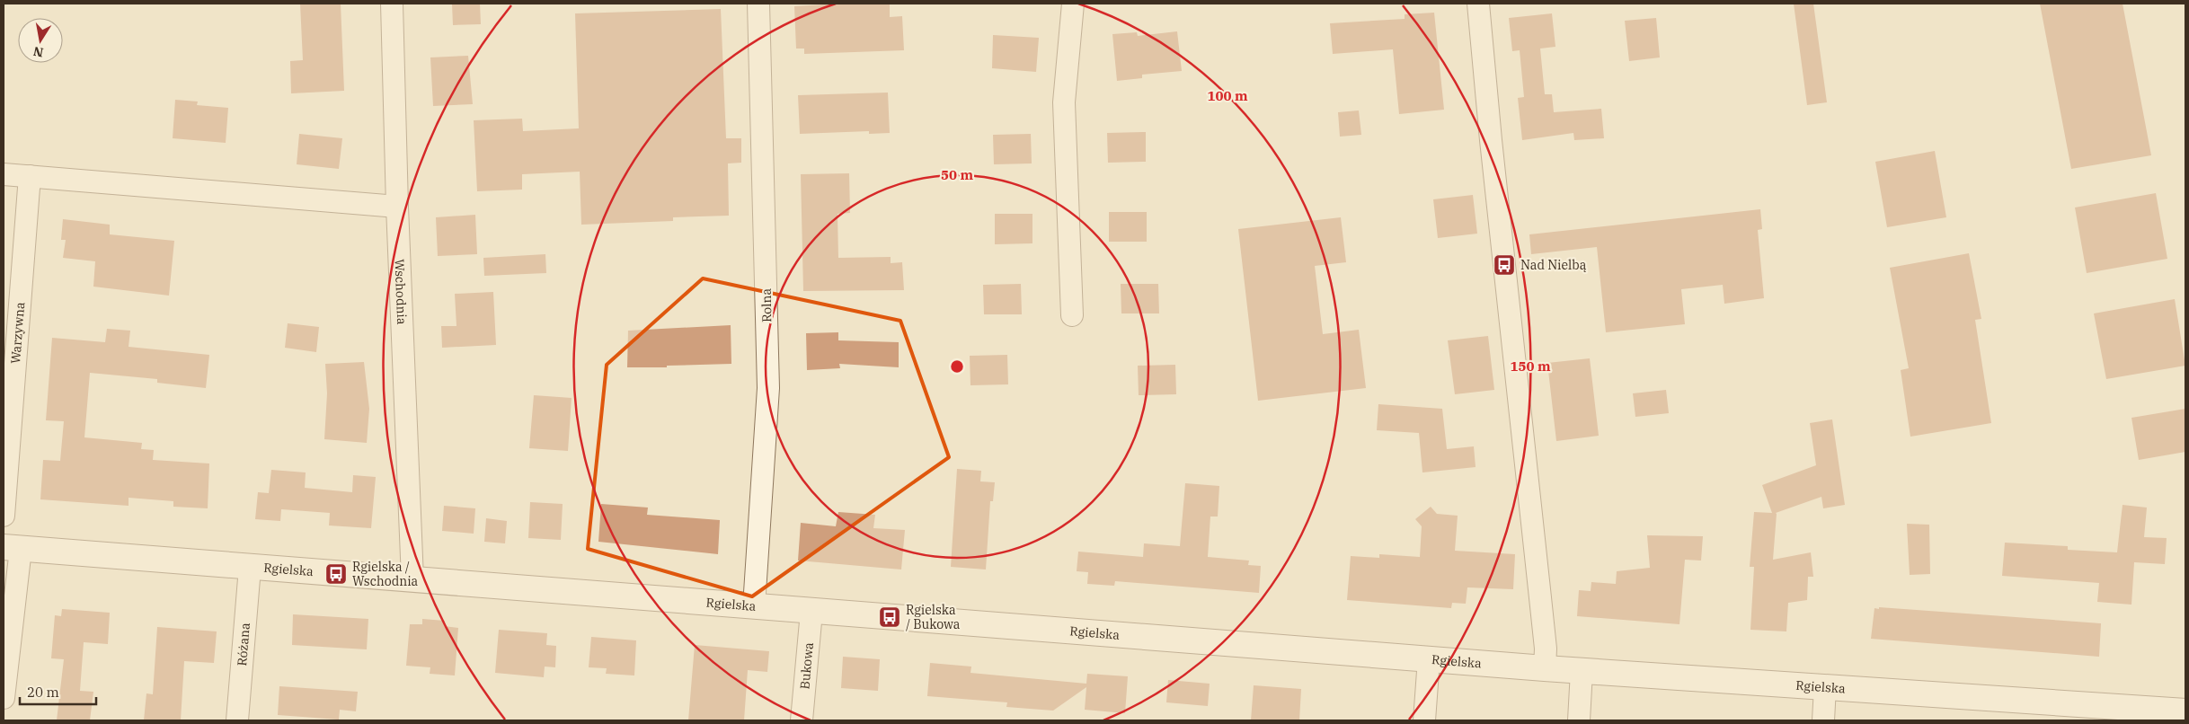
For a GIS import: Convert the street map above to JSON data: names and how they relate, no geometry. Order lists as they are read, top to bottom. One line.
{"streets":{"street":["Wschodnia","Rolna","Warzywna","Rgielska","Różana","Bukowa"]},"crossings":[["Wschodnia","Rgielska"],["Rolna","Rgielska"],["Rgielska","Różana"],["Rgielska","Bukowa"]],"places":{"bus stop":["Nad Nielbą","Rgielska / Wschodnia","Rgielska / Bukowa"]},"scale_bar":"20 m","north":"bottom","rings":["100 m","50 m","150 m"]}
